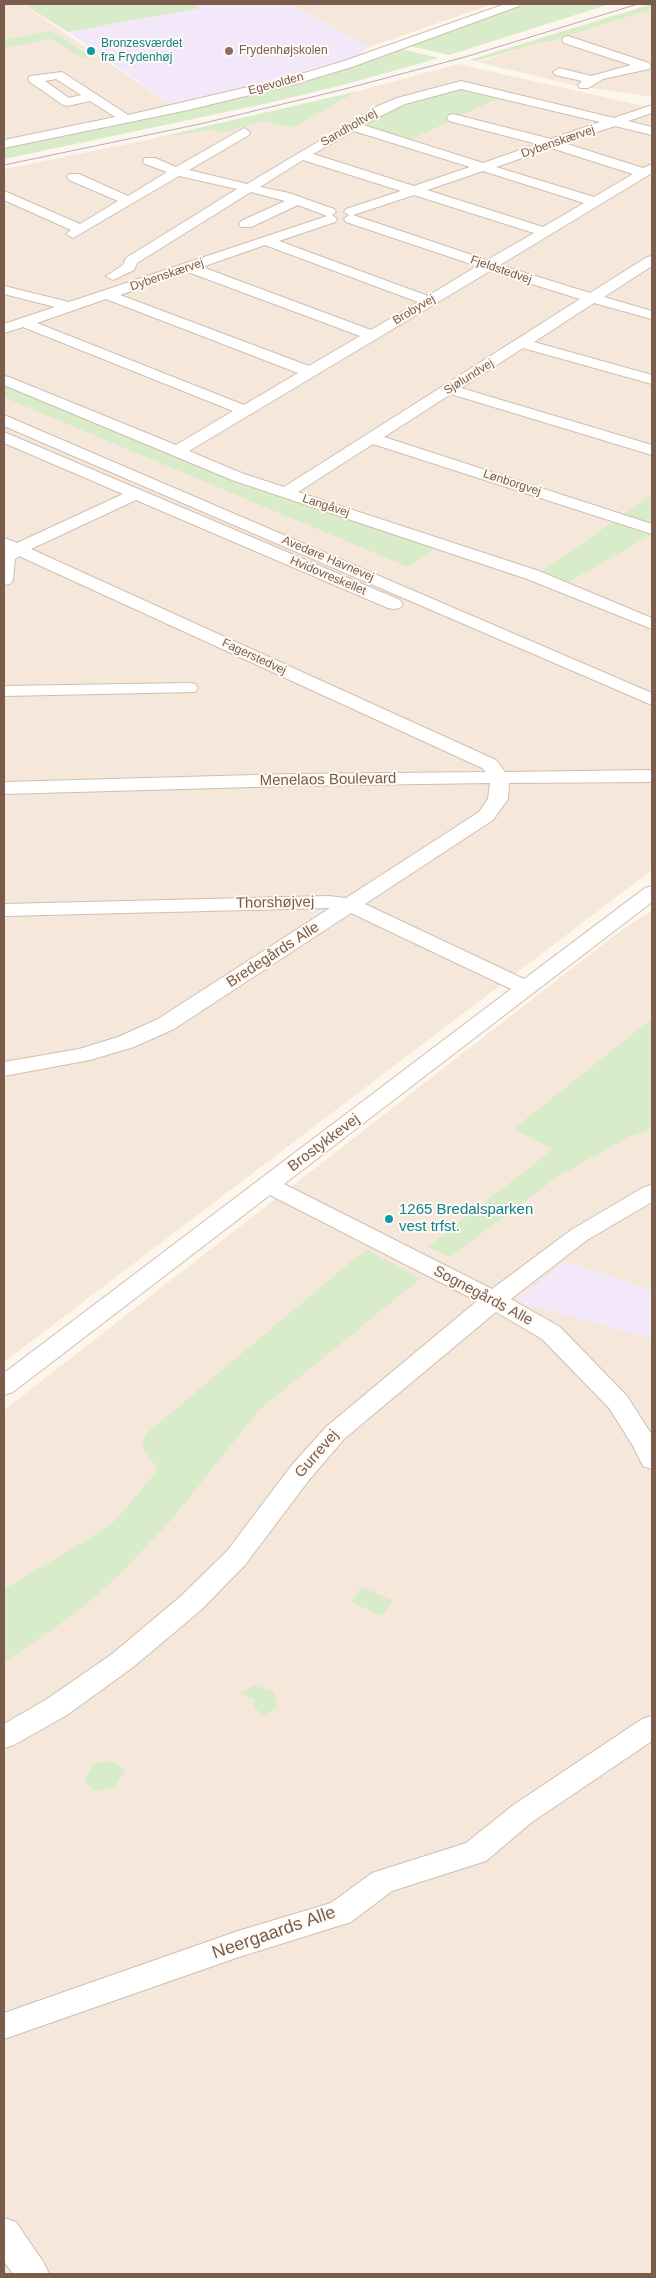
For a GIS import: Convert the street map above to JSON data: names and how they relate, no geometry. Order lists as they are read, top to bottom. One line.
{"streets":{"street":["Egevolden","Sandholtvej","Dybenskærvej","Fjeldstedvej","Brobyvej","Sjølundvej","Lønborgvej","Langåvej","Avedøre Havnevej","Hvidovreskellet","Fagerstedvej","Menelaos Boulevard","Thorshøjvej","Bredegårds Alle","Brostykkevej","Sognegårds Alle","Gurrevej","Neergaards Alle"]},"crossings":[["Sandholtvej","Dybenskærvej"],["Dybenskærvej","Fjeldstedvej"],["Fjeldstedvej","Brobyvej"],["Fjeldstedvej","Sjølundvej"],["Brobyvej","Langåvej"],["Sjølundvej","Lønborgvej"],["Sjølundvej","Langåvej"],["Fagerstedvej","Menelaos Boulevard"],["Fagerstedvej","Bredegårds Alle"],["Menelaos Boulevard","Bredegårds Alle"],["Thorshøjvej","Bredegårds Alle"],["Thorshøjvej","Brostykkevej"],["Brostykkevej","Sognegårds Alle"],["Sognegårds Alle","Gurrevej"]],"places":["Bronzesværdet fra Frydenhøj","Frydenhøjskolen","1265 Bredalsparken vest trfst."]}
